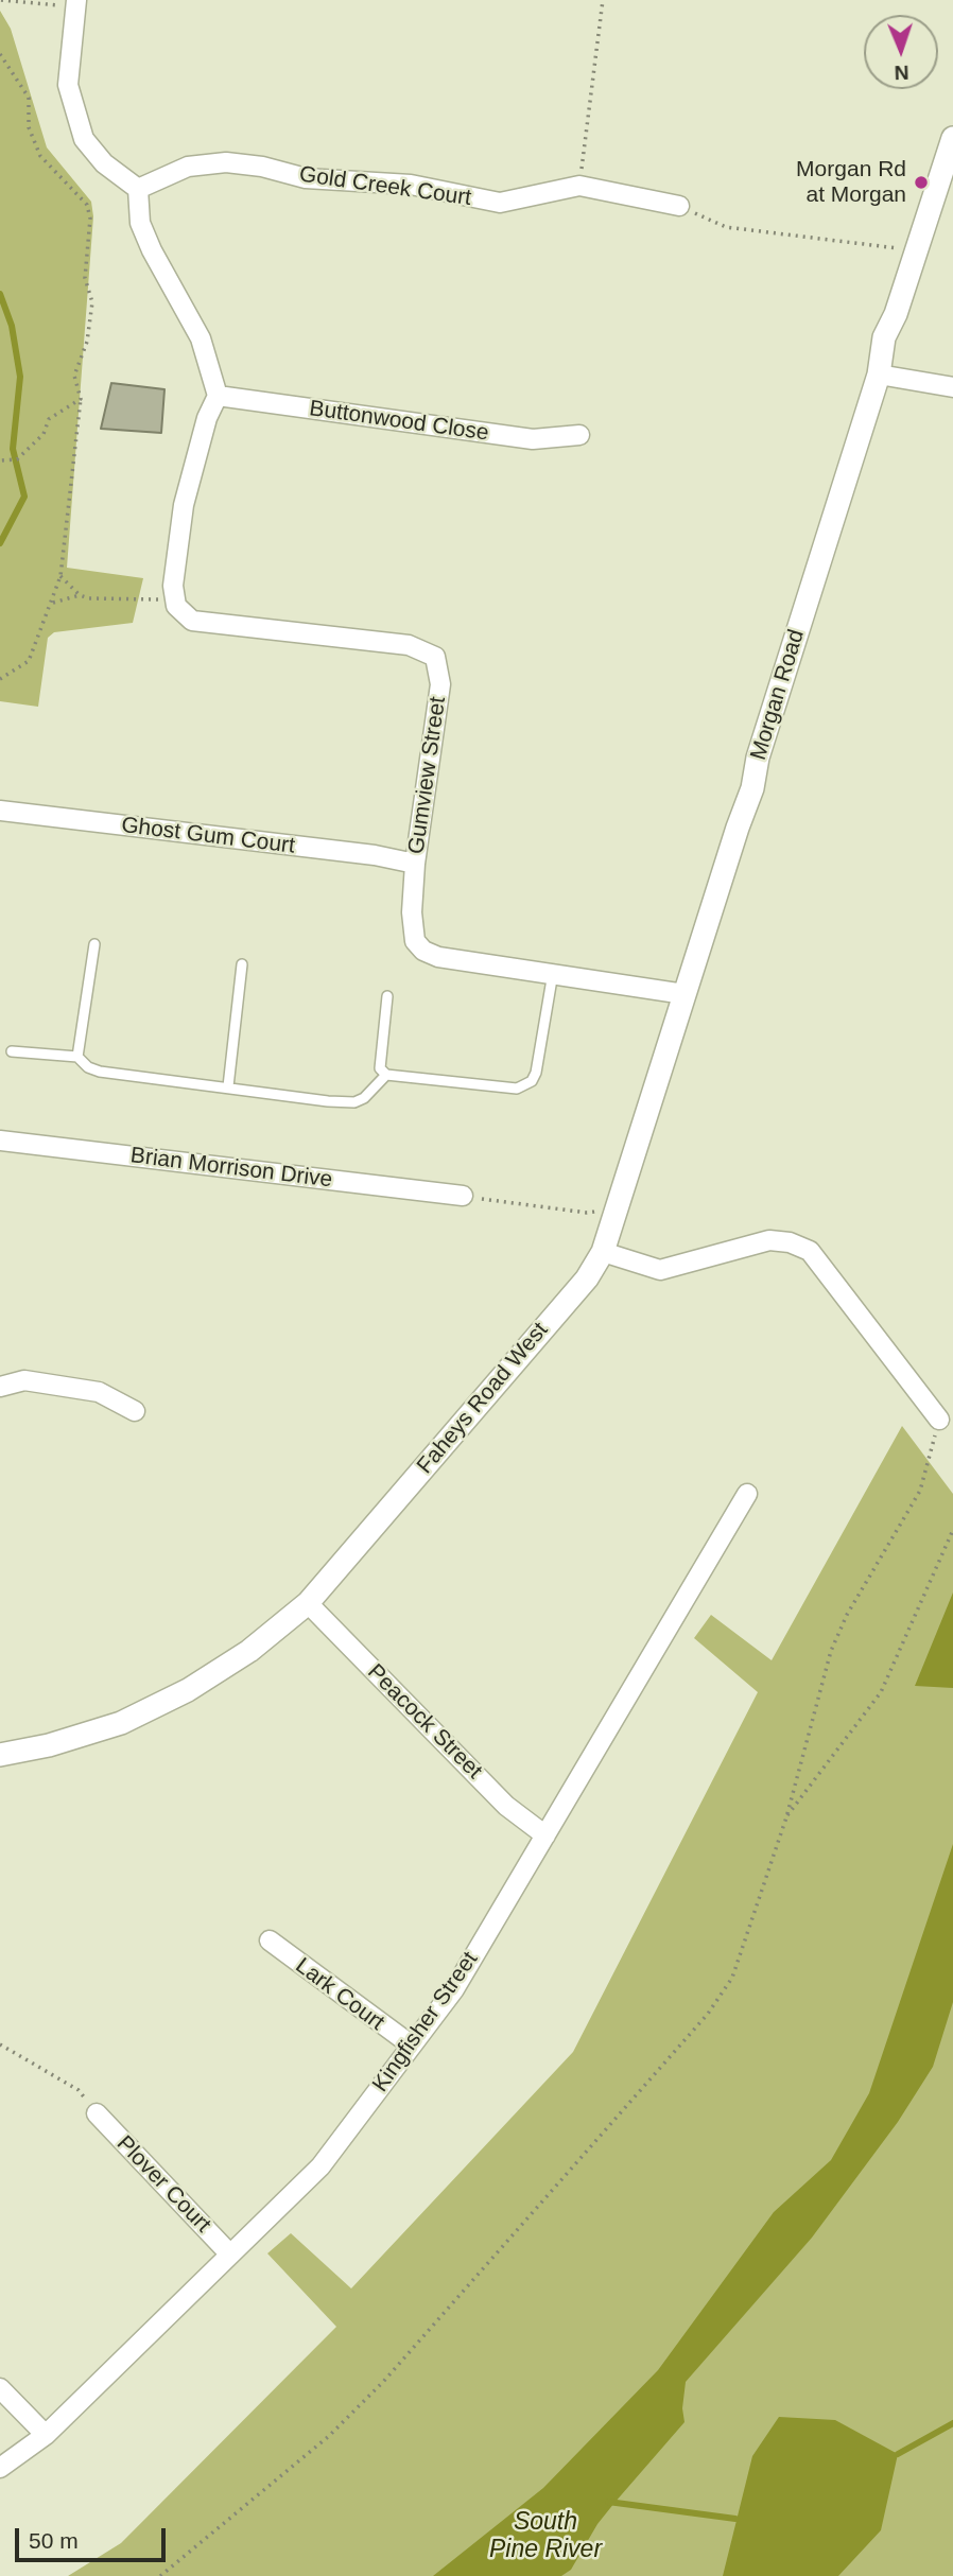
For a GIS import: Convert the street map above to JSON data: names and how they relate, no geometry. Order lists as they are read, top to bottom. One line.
{"streets":{"street":["Gold Creek Court","Buttonwood Close","Morgan Road","Gumview Street","Ghost Gum Court","Brian Morrison Drive","Faheys Road West","Peacock Street","Lark Court","Kingfisher Street","Plover Court"]},"crossings":[["Morgan Road","Gumview Street"],["Morgan Road","Faheys Road West"],["Gumview Street","Ghost Gum Court"],["Faheys Road West","Peacock Street"],["Peacock Street","Kingfisher Street"],["Lark Court","Kingfisher Street"],["Kingfisher Street","Plover Court"]],"water":["South Pine River"],"places":["Morgan Rd at Morgan"],"scale_bar":"50 m","north":"bottom"}
